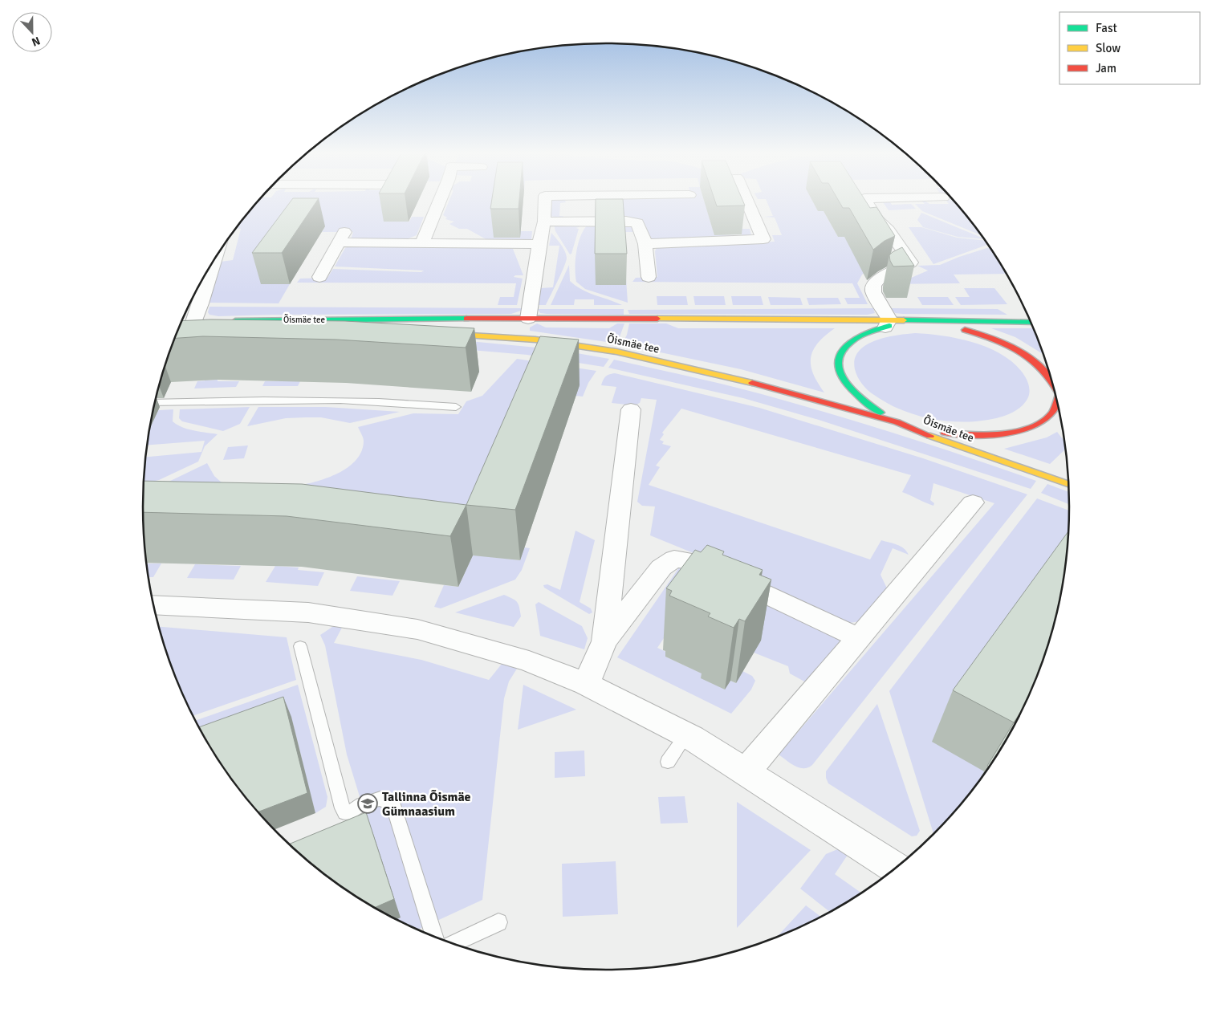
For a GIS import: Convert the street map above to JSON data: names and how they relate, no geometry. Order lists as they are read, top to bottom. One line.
{"streets":{"main road":["Õismäe tee"]},"places":{"school or university":["Tallinna Õismäe Gümnaasium"]},"legend":["Fast","Slow","Jam"],"north":"bottom"}
